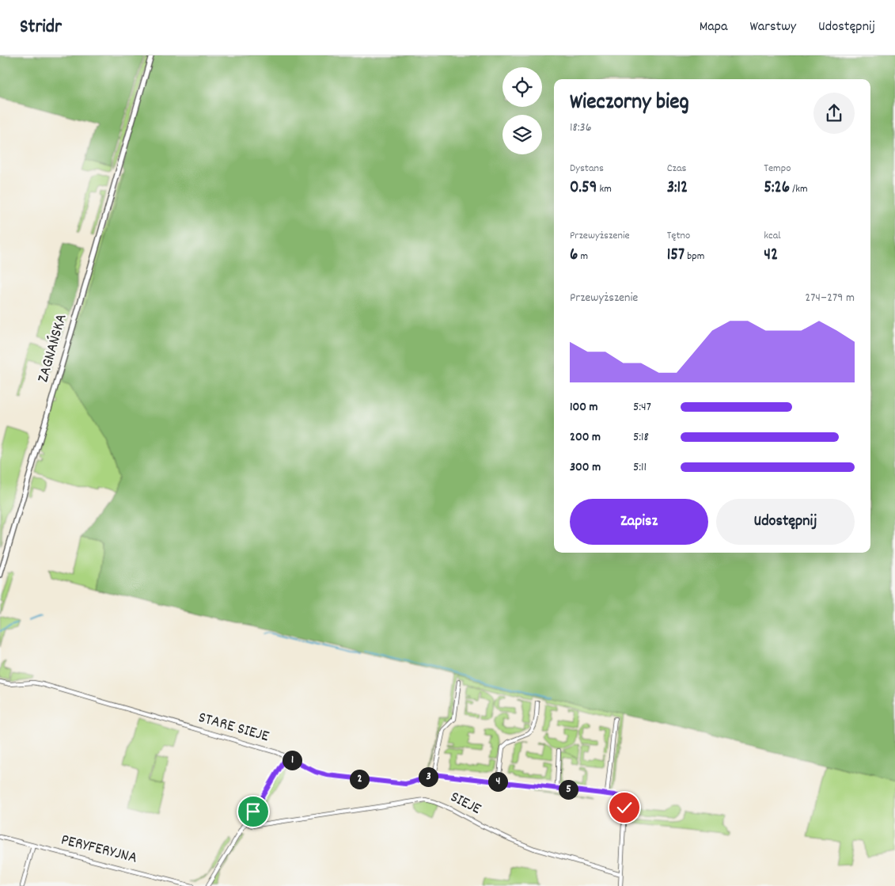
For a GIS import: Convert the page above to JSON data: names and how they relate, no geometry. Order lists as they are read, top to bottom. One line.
{"streets":{"street":["ZAGNAŃSKA","STARE SIEJE","SIEJE","PERYFERYJNA"]},"crossings":[["STARE SIEJE","SIEJE"]],"page":{"header":"Stridr","nav":["Mapa","Warstwy","Udostępnij"],"heading":["Wieczorny bieg","18:36"],"stats":[["Dystans","0.59 km"],["Czas","3:12"],["Tempo","5:26 /km"],["Przewyższenie","6 m"],["Tętno","157 bpm"],["kcal","42"]],"chart":["Przewyższenie","274–279 m"],"list":[{"name":"100 m","note":"5:47"},{"name":"200 m","note":"5:18"},{"name":"300 m","note":"5:11"}],"buttons":["Zapisz","Udostępnij"],"pins":["1","3","2","4","5"]}}
